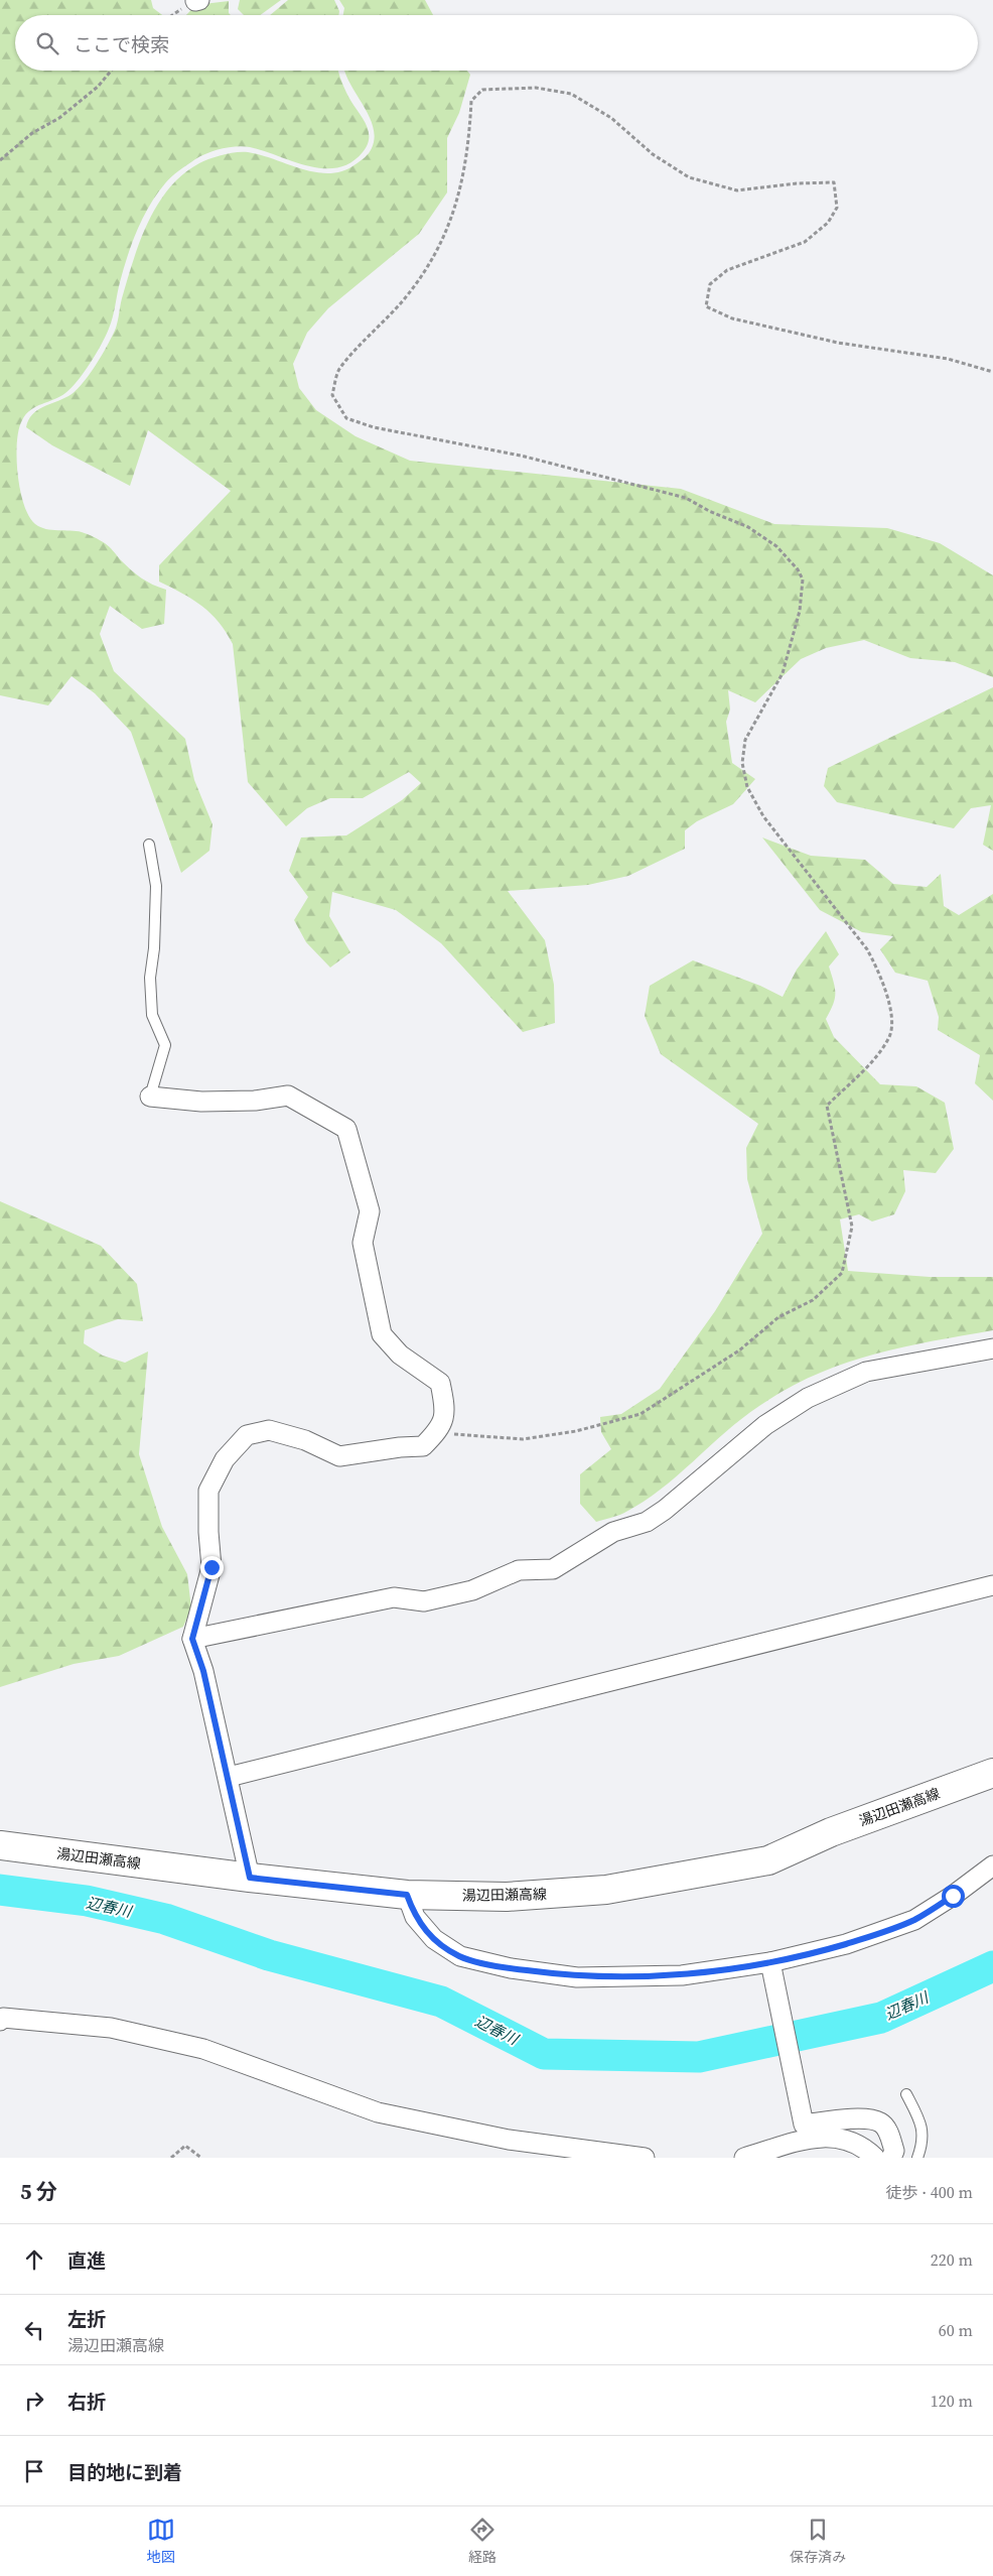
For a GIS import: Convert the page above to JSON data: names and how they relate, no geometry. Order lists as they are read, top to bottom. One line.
{"streets":{"main road":["湯辺田瀬高線"]},"water":["辺春川"],"page":{"search":"ここで検索","heading":["5 分","徒歩 · 400 m"],"list":[["直進","220 m"],["左折","湯辺田瀬高線","60 m"],["右折","120 m"],"目的地に到着"],"nav":["地図","経路","保存済み"]}}
